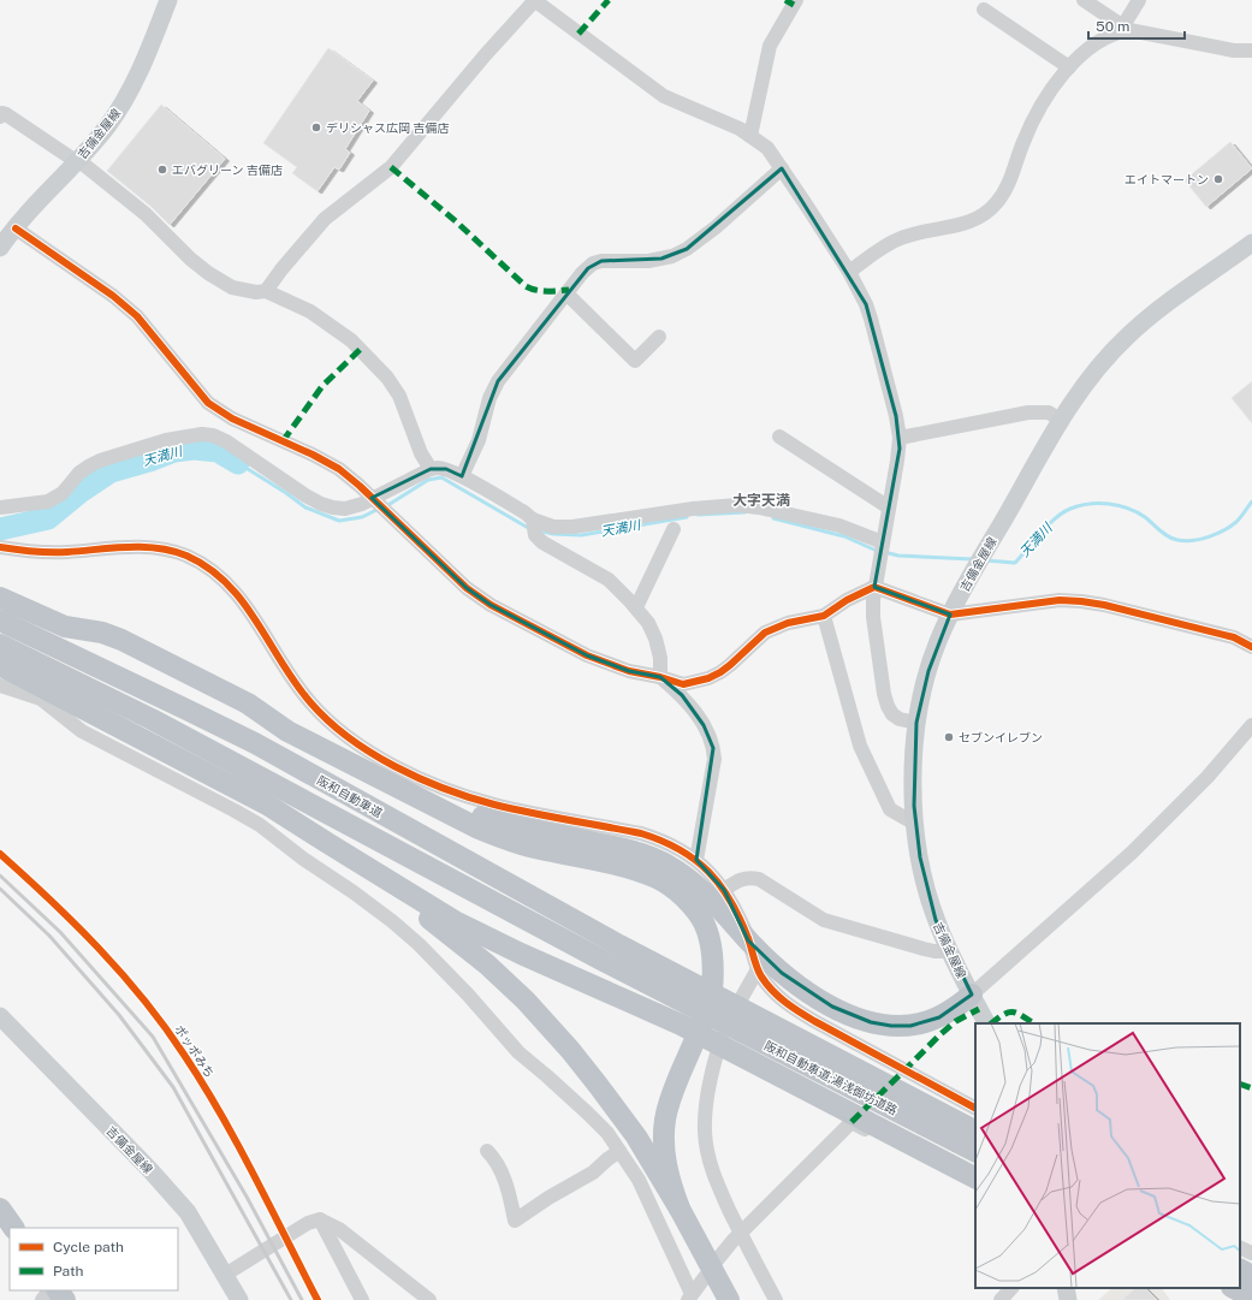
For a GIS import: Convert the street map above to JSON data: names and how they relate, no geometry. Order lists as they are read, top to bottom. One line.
{"streets":{"highway":["阪和自動車道","阪和自動車道;湯浅御坊道路"],"main road":["吉備金屋線"],"cycle path":["ポッポみち"]},"crossings":[["阪和自動車道","阪和自動車道;湯浅御坊道路"]],"districts":["大字天満"],"water":["天満川"],"places":["デリシャス広岡 吉備店","エバグリーン 吉備店","エイトマートン","セブンイレブン"],"legend":["Cycle path","Path"],"scale_bar":"50 m"}
